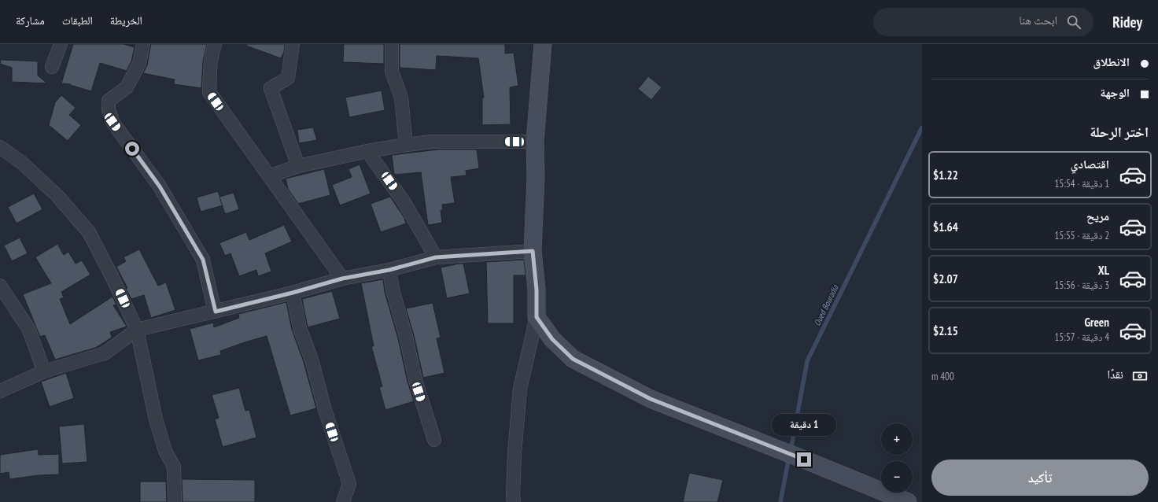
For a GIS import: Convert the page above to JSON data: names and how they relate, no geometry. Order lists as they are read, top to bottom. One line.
{"water":["Oued Bouradia"],"page":{"header":"Ridey","search":"ابحث هنا","nav":["الخريطة","الطبقات","مشاركة"],"banner":["الانطلاق","الوجهة"],"heading":"اختر الرحلة","list":[{"name":"اقتصادي","note":"1 دقيقة · 15:54","value":"$1.22"},{"name":"مريح","note":"2 دقيقة · 15:55","value":"$1.64"},{"name":"XL","note":"3 دقيقة · 15:56","value":"$2.07"},{"name":"Green","note":"4 دقيقة · 15:57","value":"$2.15"}],"pay":["نقدًا","400 m"],"bubble":"1 دقيقة","map_buttons":["+","−"],"buttons":"تأكيد"}}
